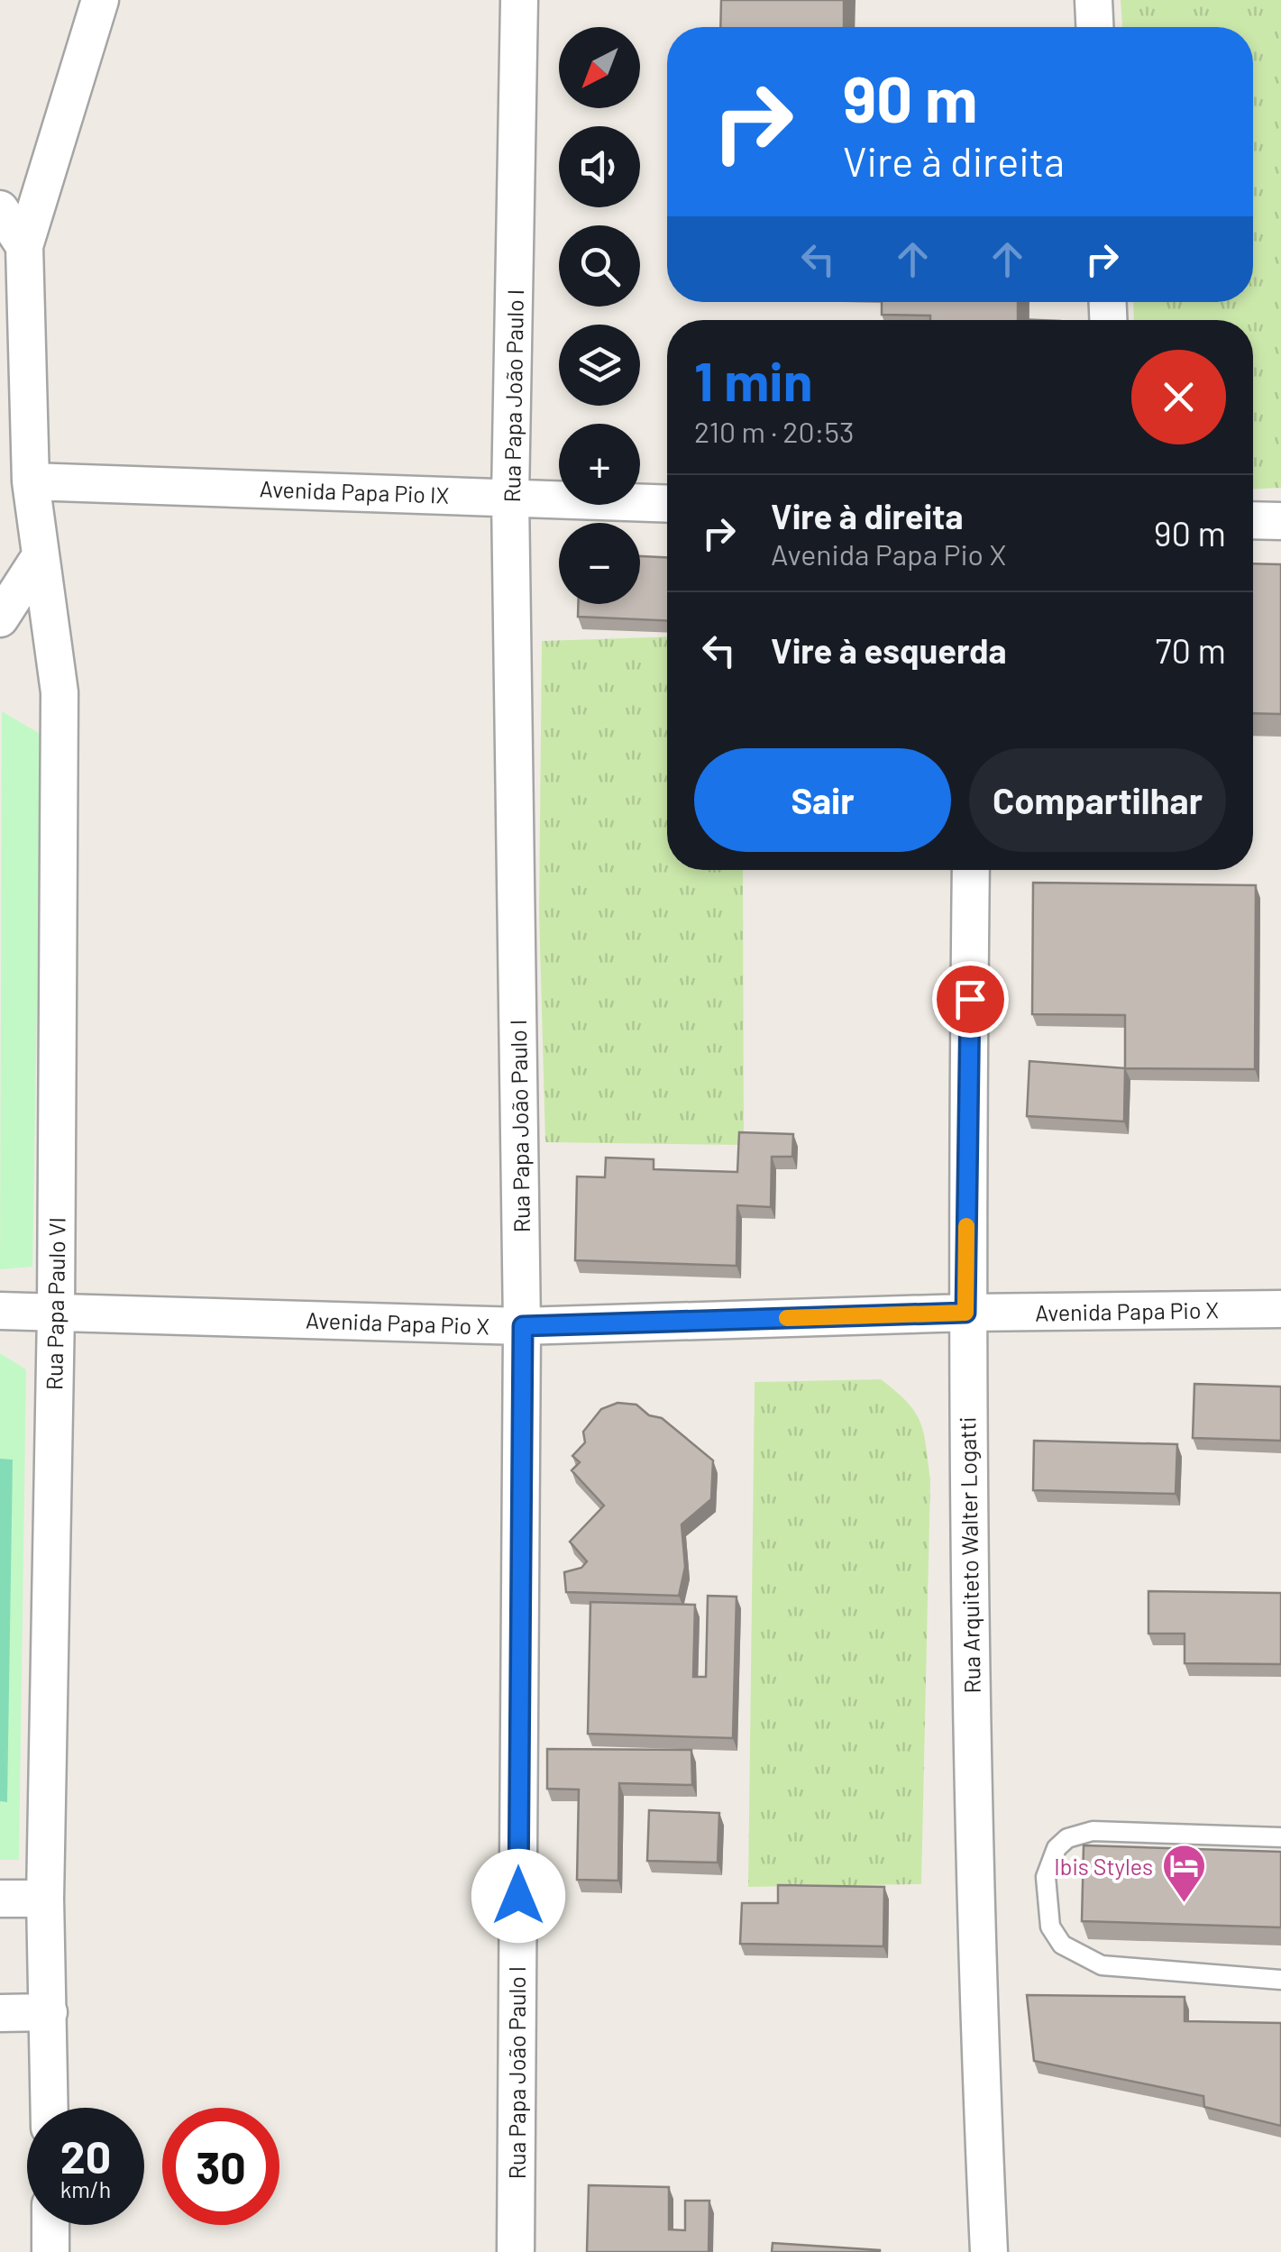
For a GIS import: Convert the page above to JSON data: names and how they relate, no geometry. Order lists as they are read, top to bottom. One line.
{"streets":{"street":["Rua Papa João Paulo I","Avenida Papa Pio IX","Rua Papa Paulo VI","Avenida Papa Pio X","Rua Arquiteto Walter Logatti"]},"crossings":[["Rua Papa João Paulo I","Avenida Papa Pio IX"],["Rua Papa João Paulo I","Avenida Papa Pio X"],["Avenida Papa Pio IX","Rua Papa Paulo VI"],["Rua Papa Paulo VI","Avenida Papa Pio X"],["Avenida Papa Pio X","Rua Arquiteto Walter Logatti"]],"places":{"hotel":["Ibis Styles"]},"north":"bottom left","page":{"map_buttons":["+","−"],"turn":["90 m","Vire à direita"],"heading":["1 min","210 m · 20:53"],"list":[{"name":"Vire à direita","note":"Avenida Papa Pio X","value":"90 m"},{"name":"Vire à esquerda","value":"70 m"}],"buttons":["Sair","Compartilhar"],"speed":"20 km/h","limit":"30"}}
